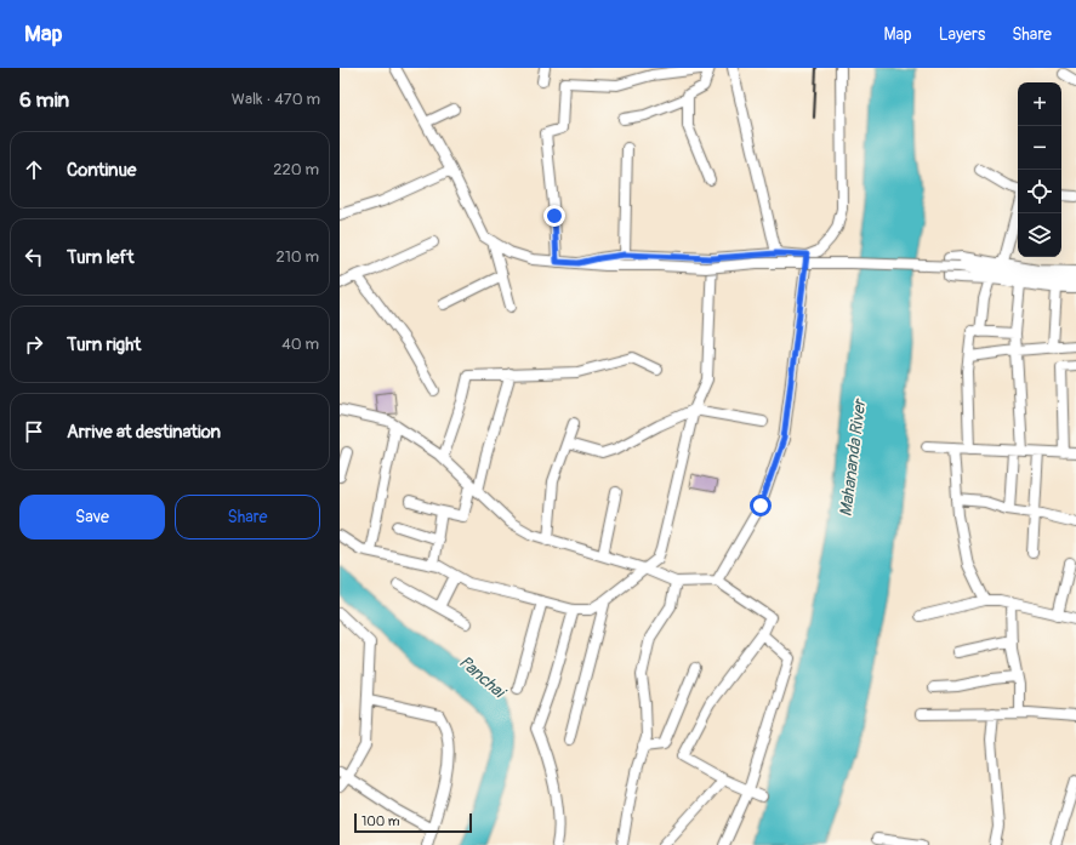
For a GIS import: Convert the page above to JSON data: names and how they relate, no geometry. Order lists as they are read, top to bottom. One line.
{"water":["Mahananda River","Panchai"],"scale_bar":"100 m","page":{"header":"Map","nav":["Map","Layers","Share"],"heading":["6 min","Walk · 470 m"],"map_buttons":["+","−"],"list":[["Continue","220 m"],["Turn left","210 m"],["Turn right","40 m"],"Arrive at destination"],"buttons":["Save","Share"],"scale":"100 m"}}
